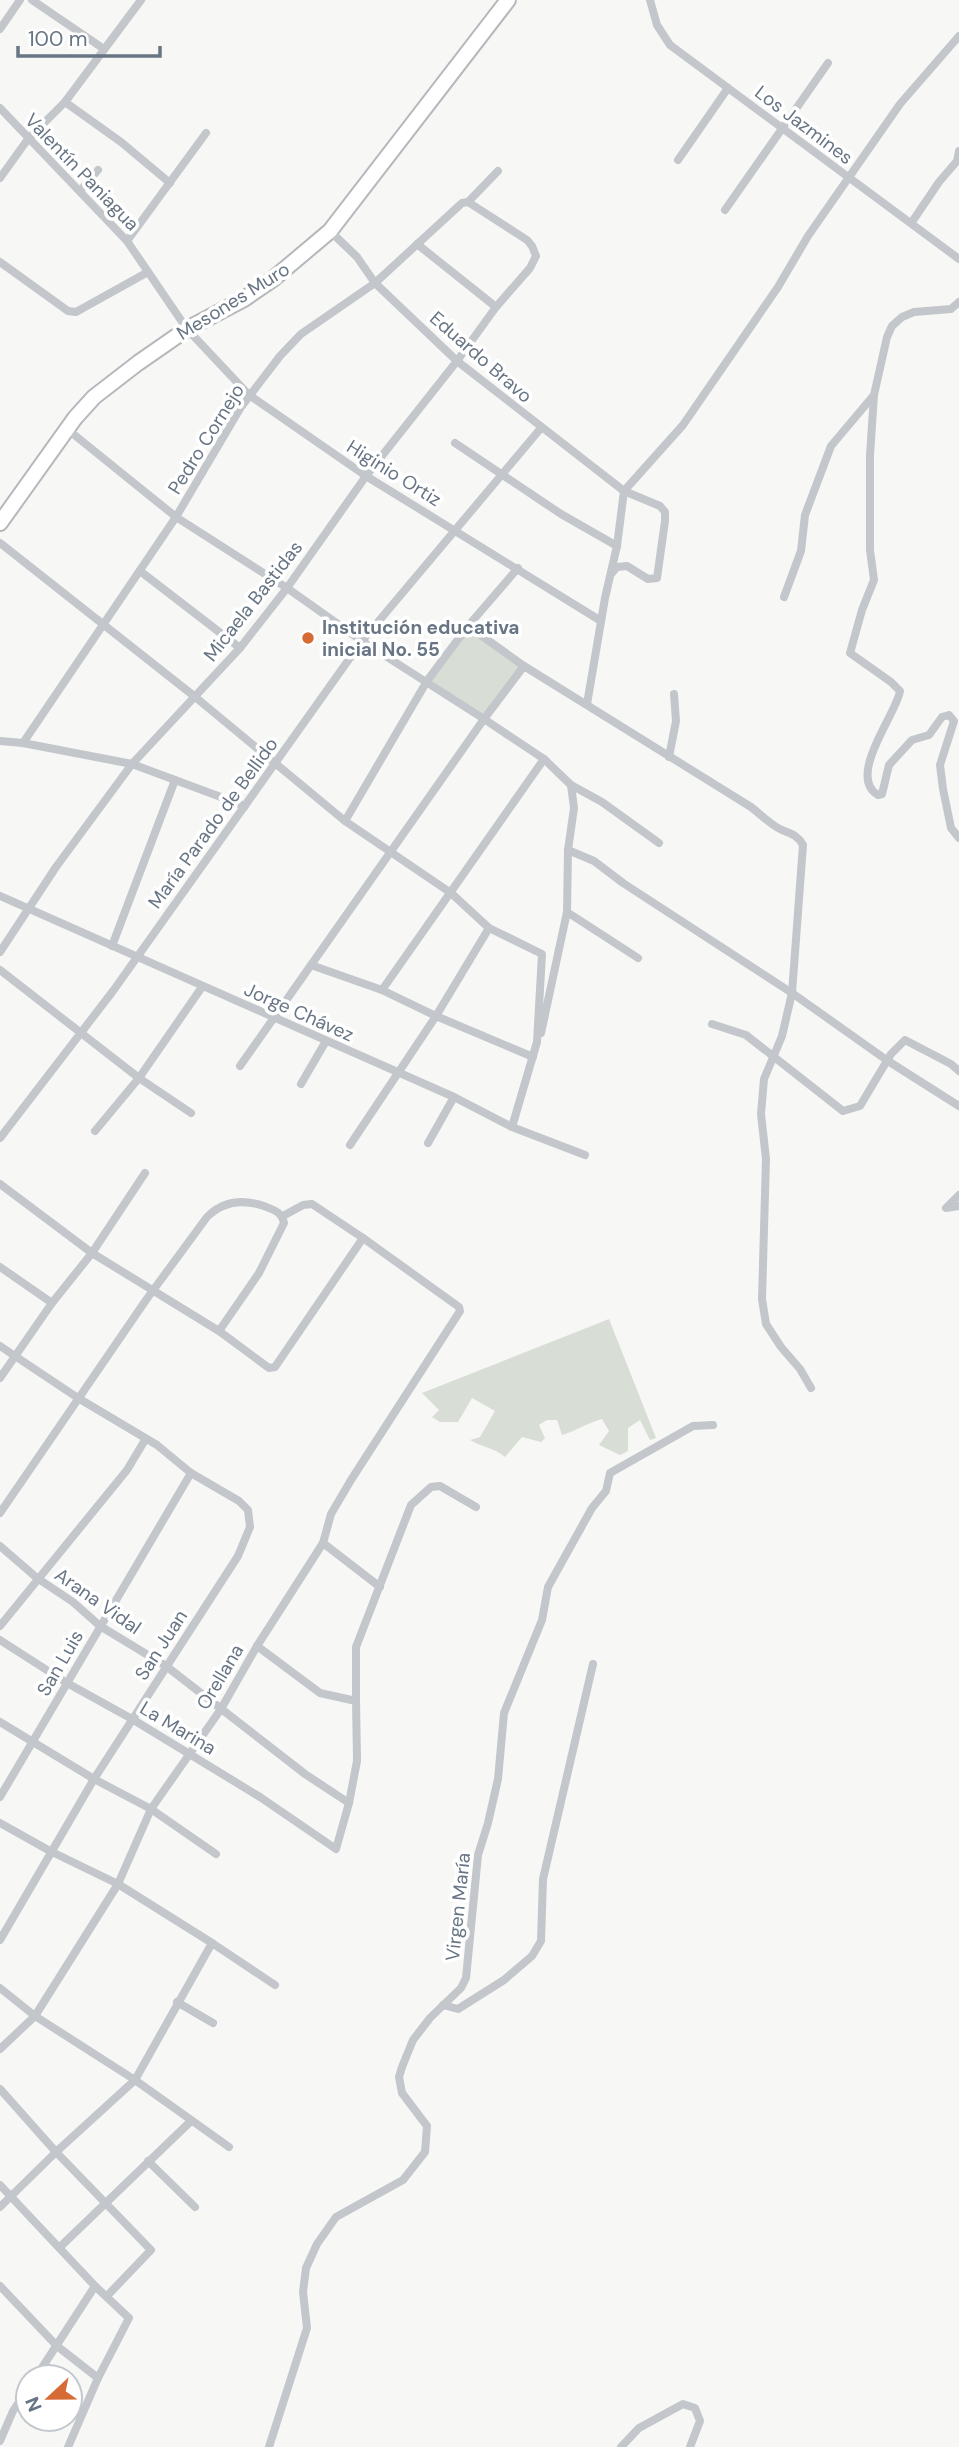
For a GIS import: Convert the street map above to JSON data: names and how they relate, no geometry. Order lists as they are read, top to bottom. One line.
{"streets":{"highway":["Mesones Muro"],"street":["Los Jazmines","Valentín Paniagua","Eduardo Bravo","Pedro Cornejo","Higinio Ortiz","Micaela Bastidas","María Parado de Bellido","Jorge Chávez","Arana Vidal","San Juan","San Luis","Orellana","La Marina","Virgen María"]},"crossings":[["Valentín Paniagua","Mesones Muro"],["Valentín Paniagua","Higinio Ortiz"],["Mesones Muro","Eduardo Bravo"],["Mesones Muro","Higinio Ortiz"],["Eduardo Bravo","Pedro Cornejo"],["Eduardo Bravo","Micaela Bastidas"],["Eduardo Bravo","María Parado de Bellido"],["Pedro Cornejo","Higinio Ortiz"],["Pedro Cornejo","Micaela Bastidas"],["Higinio Ortiz","Micaela Bastidas"],["Higinio Ortiz","María Parado de Bellido"],["Micaela Bastidas","Jorge Chávez"],["María Parado de Bellido","Jorge Chávez"],["Arana Vidal","San Juan"],["Arana Vidal","San Luis"],["Arana Vidal","Orellana"],["Arana Vidal","La Marina"],["San Juan","San Luis"],["San Juan","La Marina"],["San Luis","La Marina"],["Orellana","La Marina"]],"places":["Institución educativa inicial No. 55"],"scale_bar":"100 m","north":"left"}
